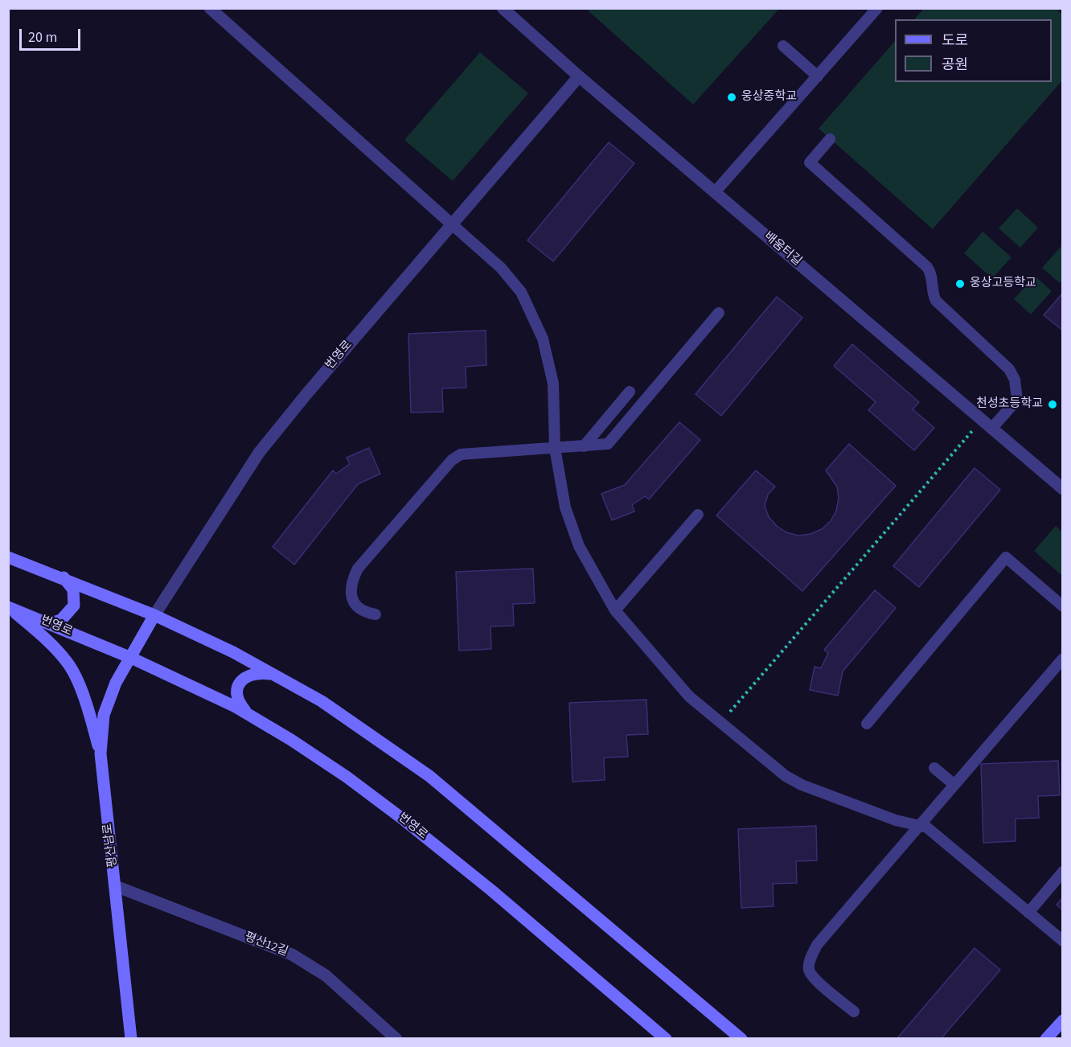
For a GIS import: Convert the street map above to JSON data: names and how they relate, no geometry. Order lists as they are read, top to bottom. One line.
{"streets":{"main road":["번영로","평산남로"],"street":["배움터길","평산12길"]},"crossings":[["배움터길","번영로"],["번영로","평산남로"],["평산남로","평산12길"]],"places":["웅상중학교","웅상고등학교","천성초등학교"],"legend":["도로","공원"],"scale_bar":"20 m"}
